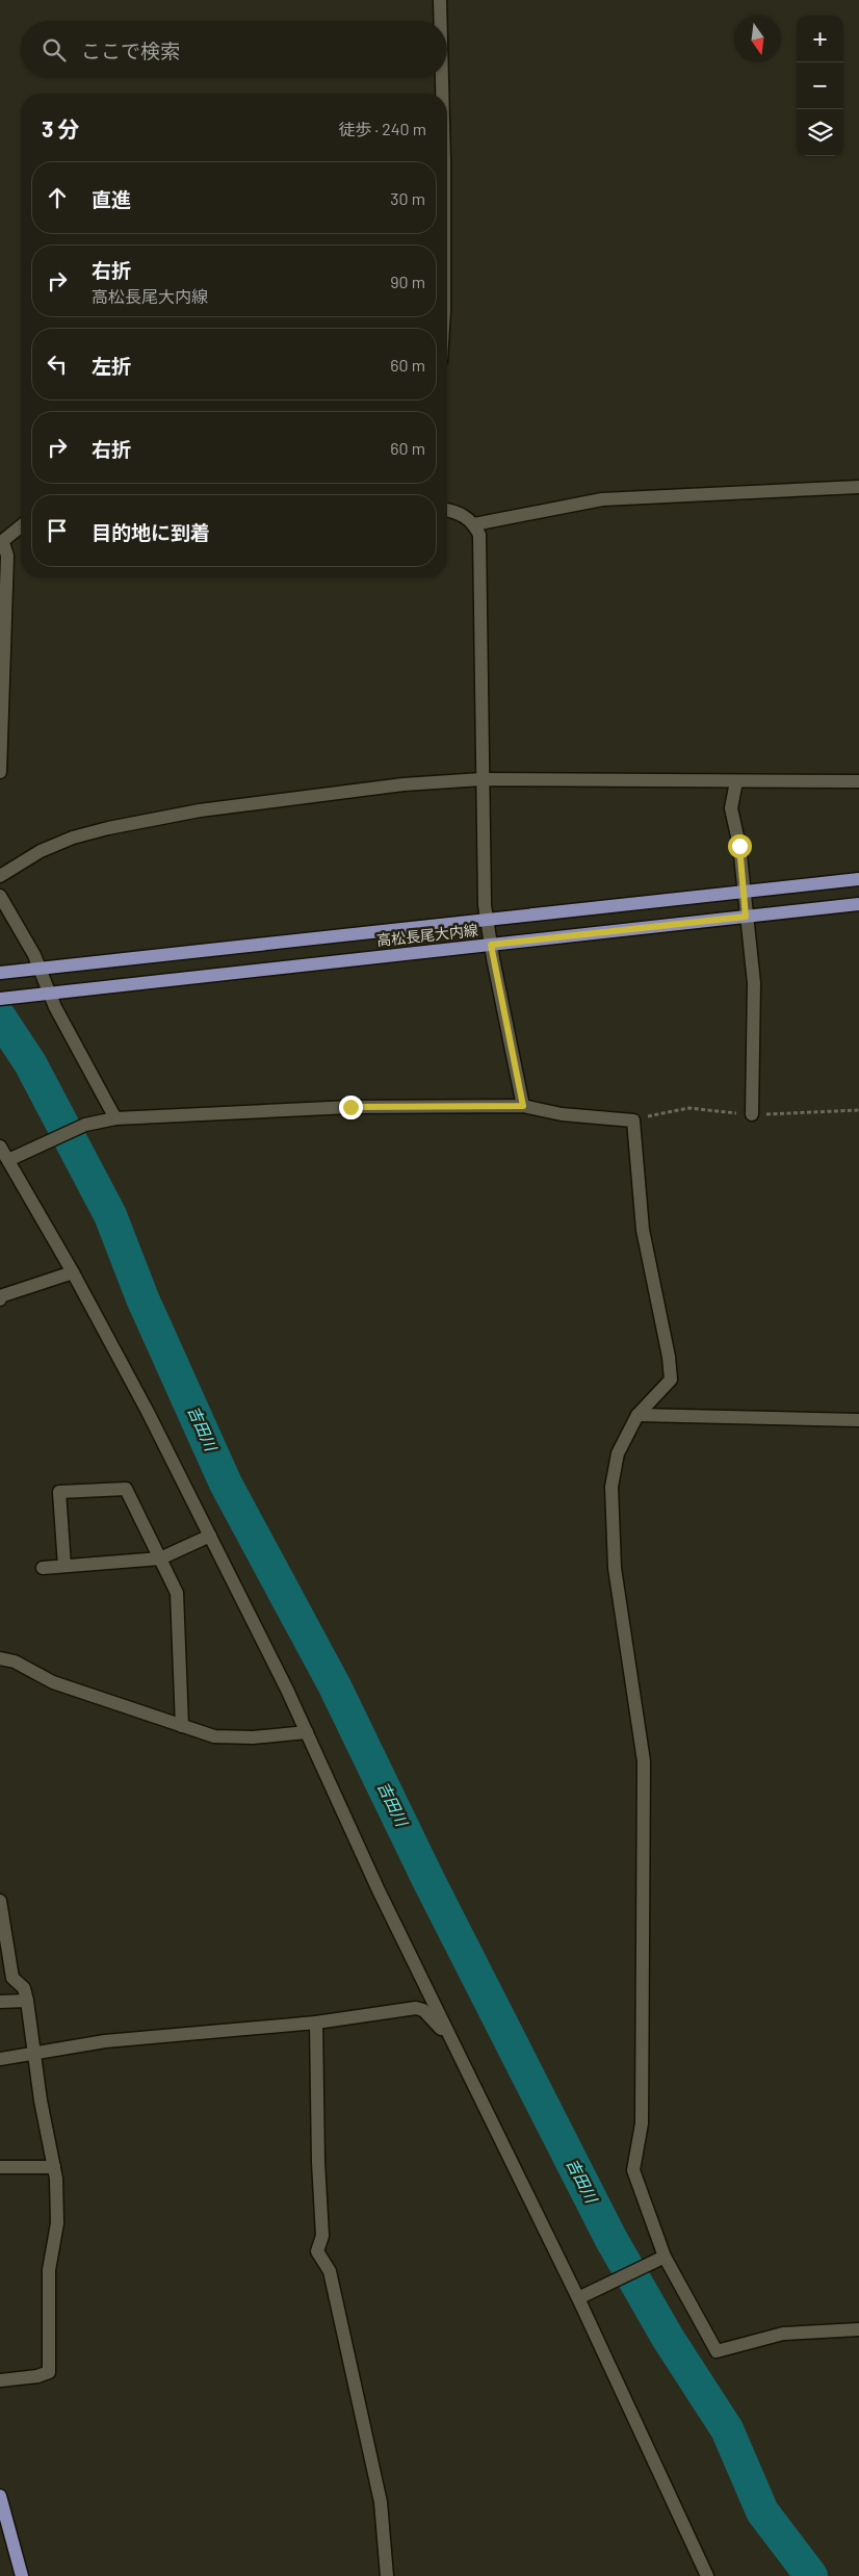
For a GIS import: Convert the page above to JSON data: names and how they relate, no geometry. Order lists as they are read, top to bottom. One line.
{"streets":{"main road":["高松長尾大内線"]},"water":["吉田川"],"north":"bottom","page":{"map_buttons":["+","−"],"search":"ここで検索","heading":["3 分","徒歩 · 240 m"],"list":[["直進","30 m"],["右折","高松長尾大内線","90 m"],["左折","60 m"],["右折","60 m"],"目的地に到着"]}}
